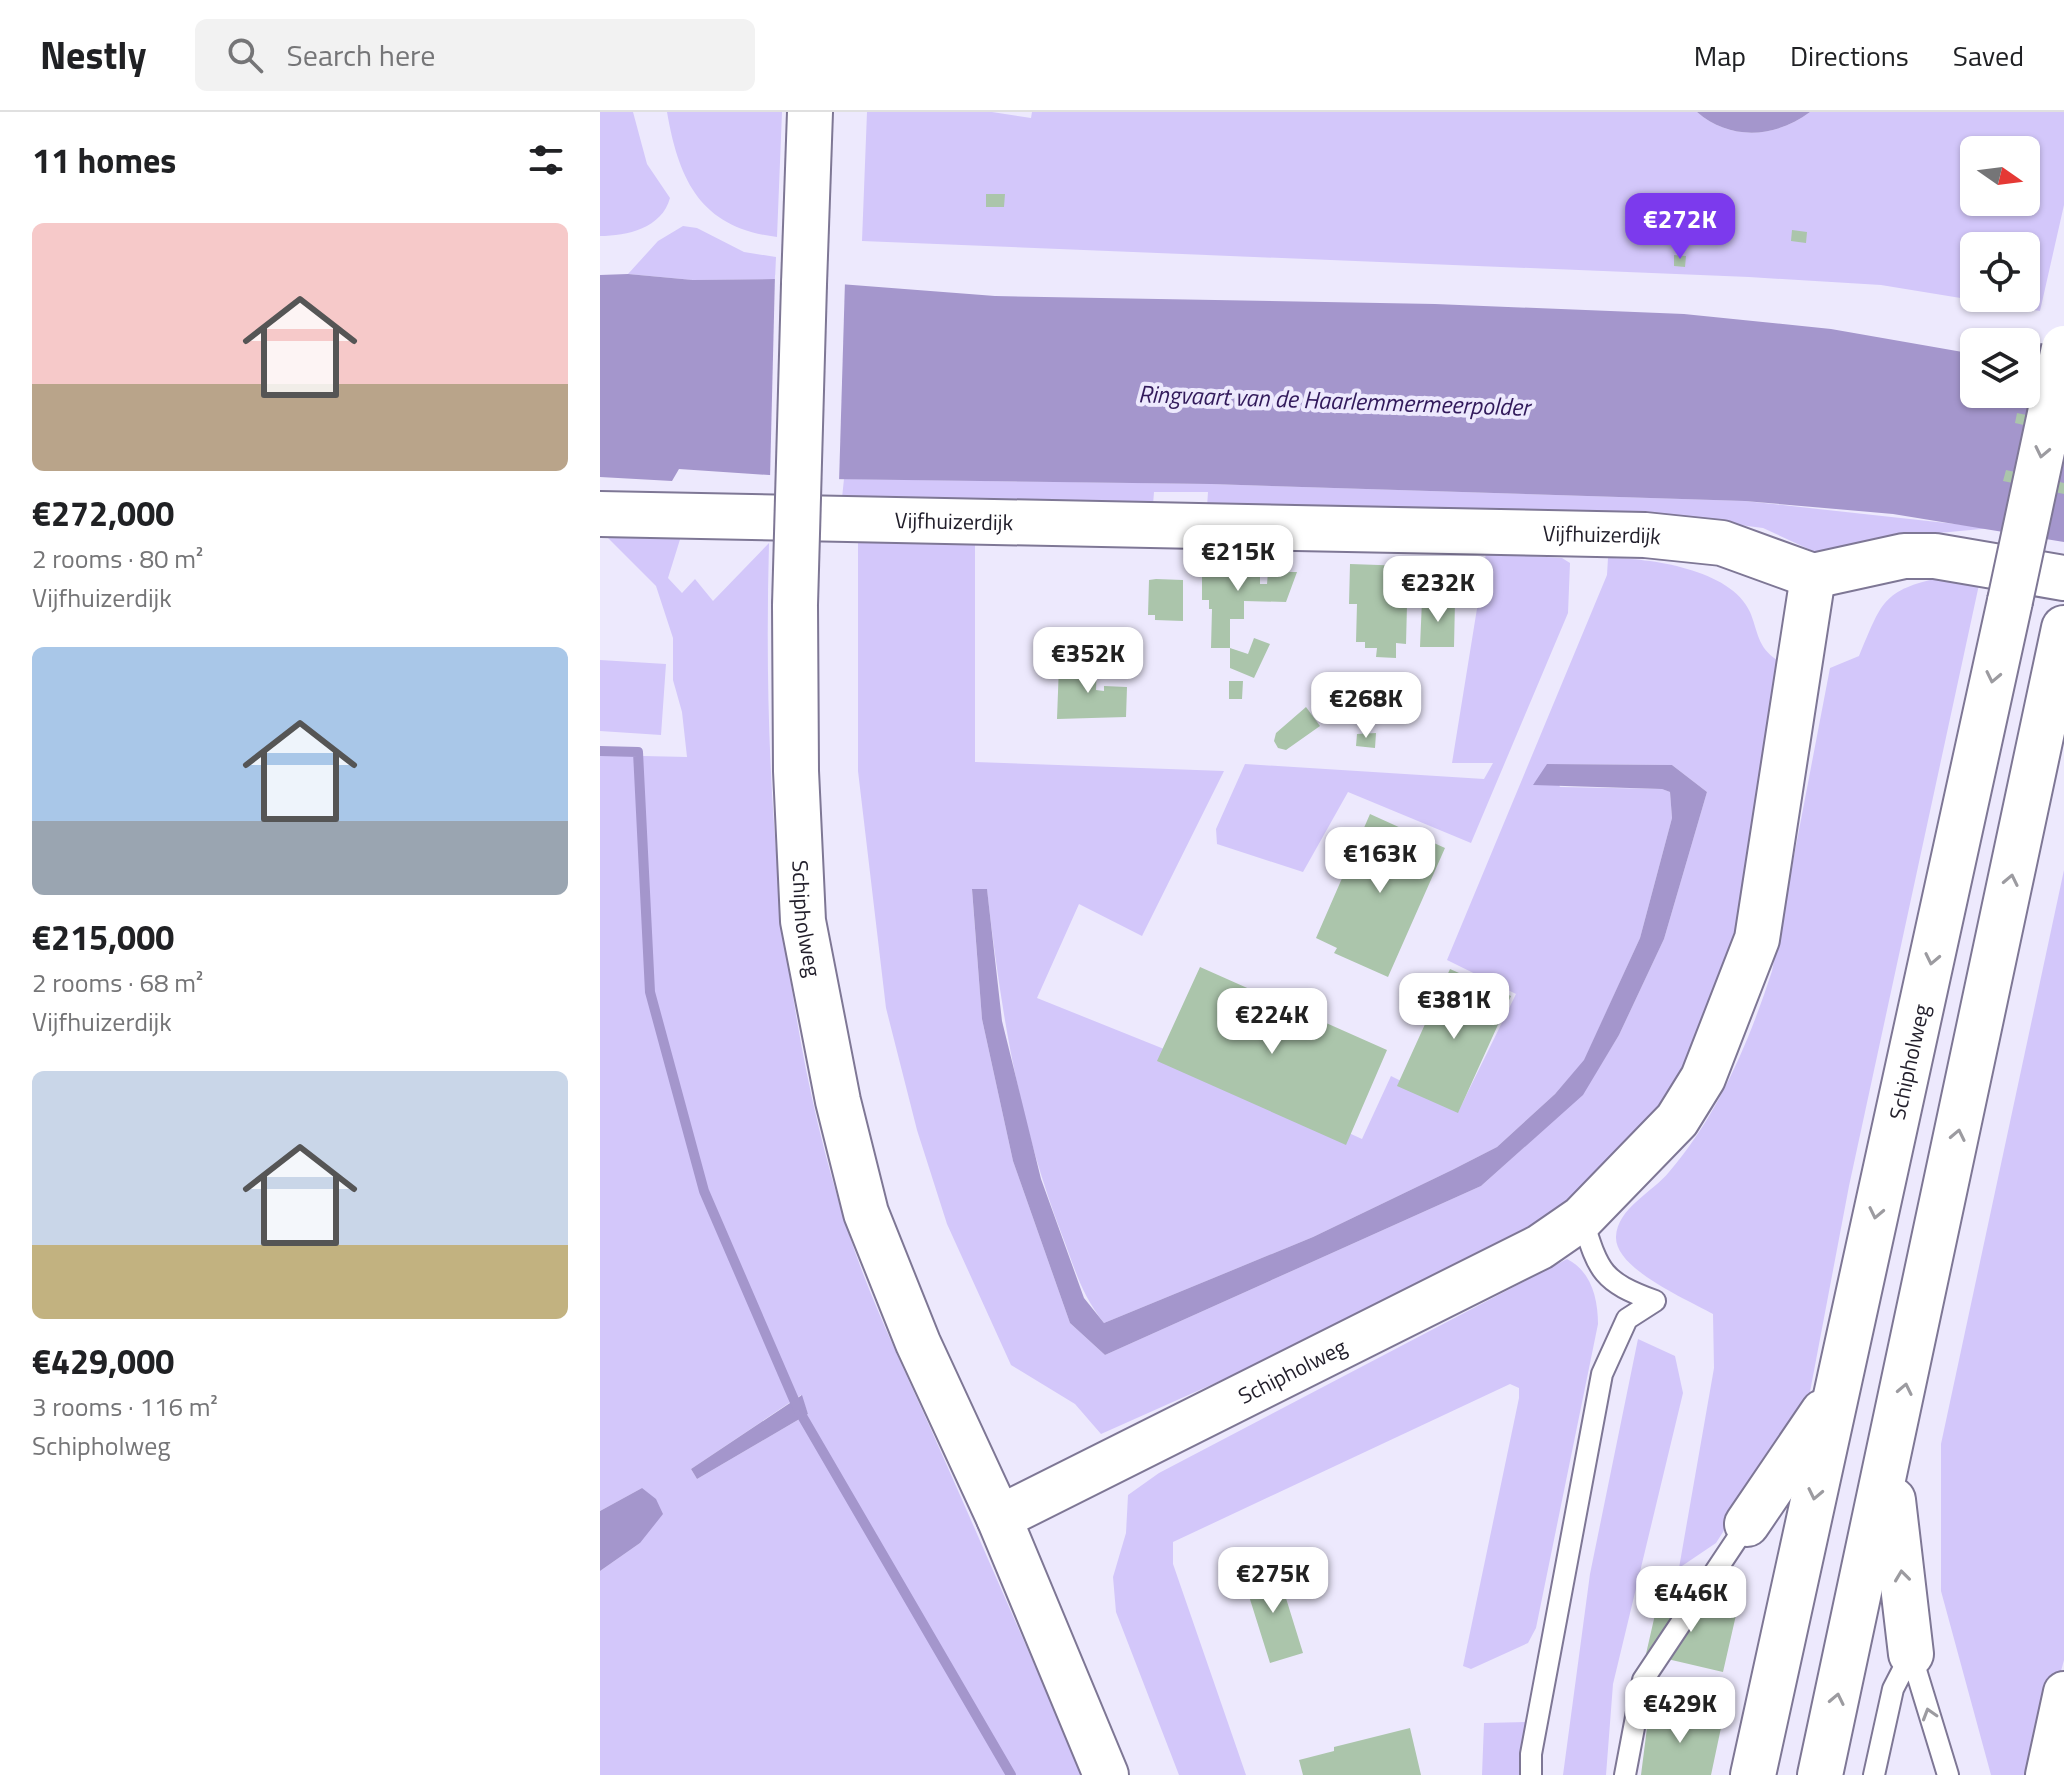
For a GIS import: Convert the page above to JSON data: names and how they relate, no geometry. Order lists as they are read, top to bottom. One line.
{"streets":{"main road":["Vijfhuizerdijk","Schipholweg"]},"crossings":[["Vijfhuizerdijk","Schipholweg"]],"water":["Ringvaart van de Haarlemmermeerpolder"],"north":"right","page":{"header":"Nestly","search":"Search here","nav":["Map","Directions","Saved"],"heading":"11 homes","price":["€272K","€215K","€232K","€352K","€268K","€163K","€381K","€224K","€275K","€446K","€429K"],"list":[{"name":"€272,000","note":"2 rooms · 80 m² · Vijfhuizerdijk"},{"name":"€215,000","note":"2 rooms · 68 m² · Vijfhuizerdijk"},{"name":"€429,000","note":"3 rooms · 116 m² · Schipholweg"}]}}
